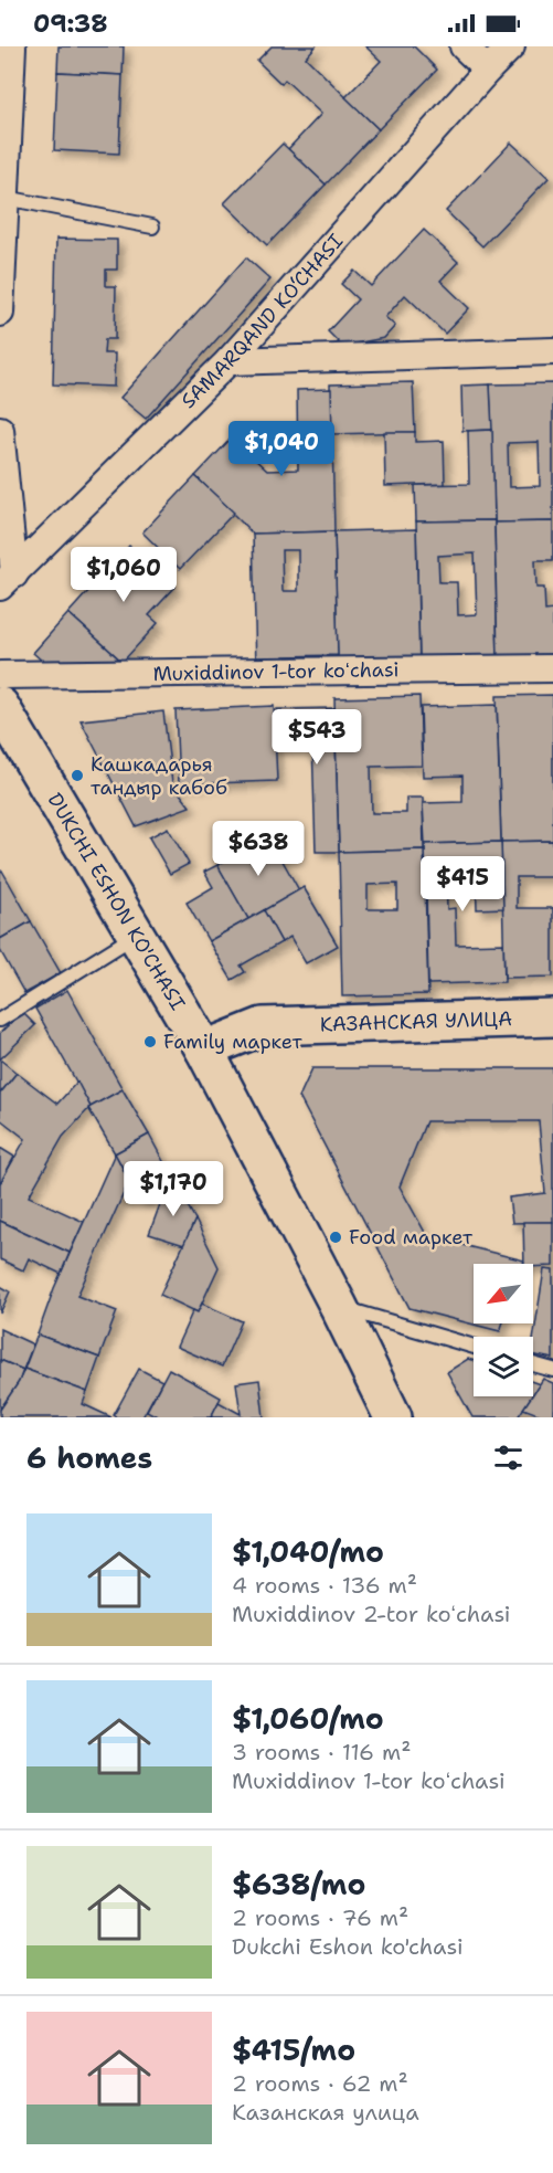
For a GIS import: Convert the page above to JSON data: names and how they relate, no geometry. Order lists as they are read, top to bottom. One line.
{"streets":{"main road":["DUKCHI ESHON KO'CHASI","КАЗАНСКАЯ УЛИЦА"],"street":["SAMARQAND KO‘CHASI","Muxiddinov 1-tor koʻchasi"]},"crossings":[["DUKCHI ESHON KO'CHASI","КАЗАНСКАЯ УЛИЦА"]],"places":["Кашкадарья тандыр кабоб","Family маркет","Food маркет"],"north":"bottom left","page":{"status":"09:38","price":["$1,040","$1,060","$543","$638","$415","$1,170"],"heading":"6 homes","list":[{"name":"$1,040/mo","note":"4 rooms · 136 m² · Muxiddinov 2-tor koʻchasi"},{"name":"$1,060/mo","note":"3 rooms · 116 m² · Muxiddinov 1-tor koʻchasi"},{"name":"$638/mo","note":"2 rooms · 76 m² · Dukchi Eshon ko'chasi"},{"name":"$415/mo","note":"2 rooms · 62 m² · Казанская улица"}]}}
